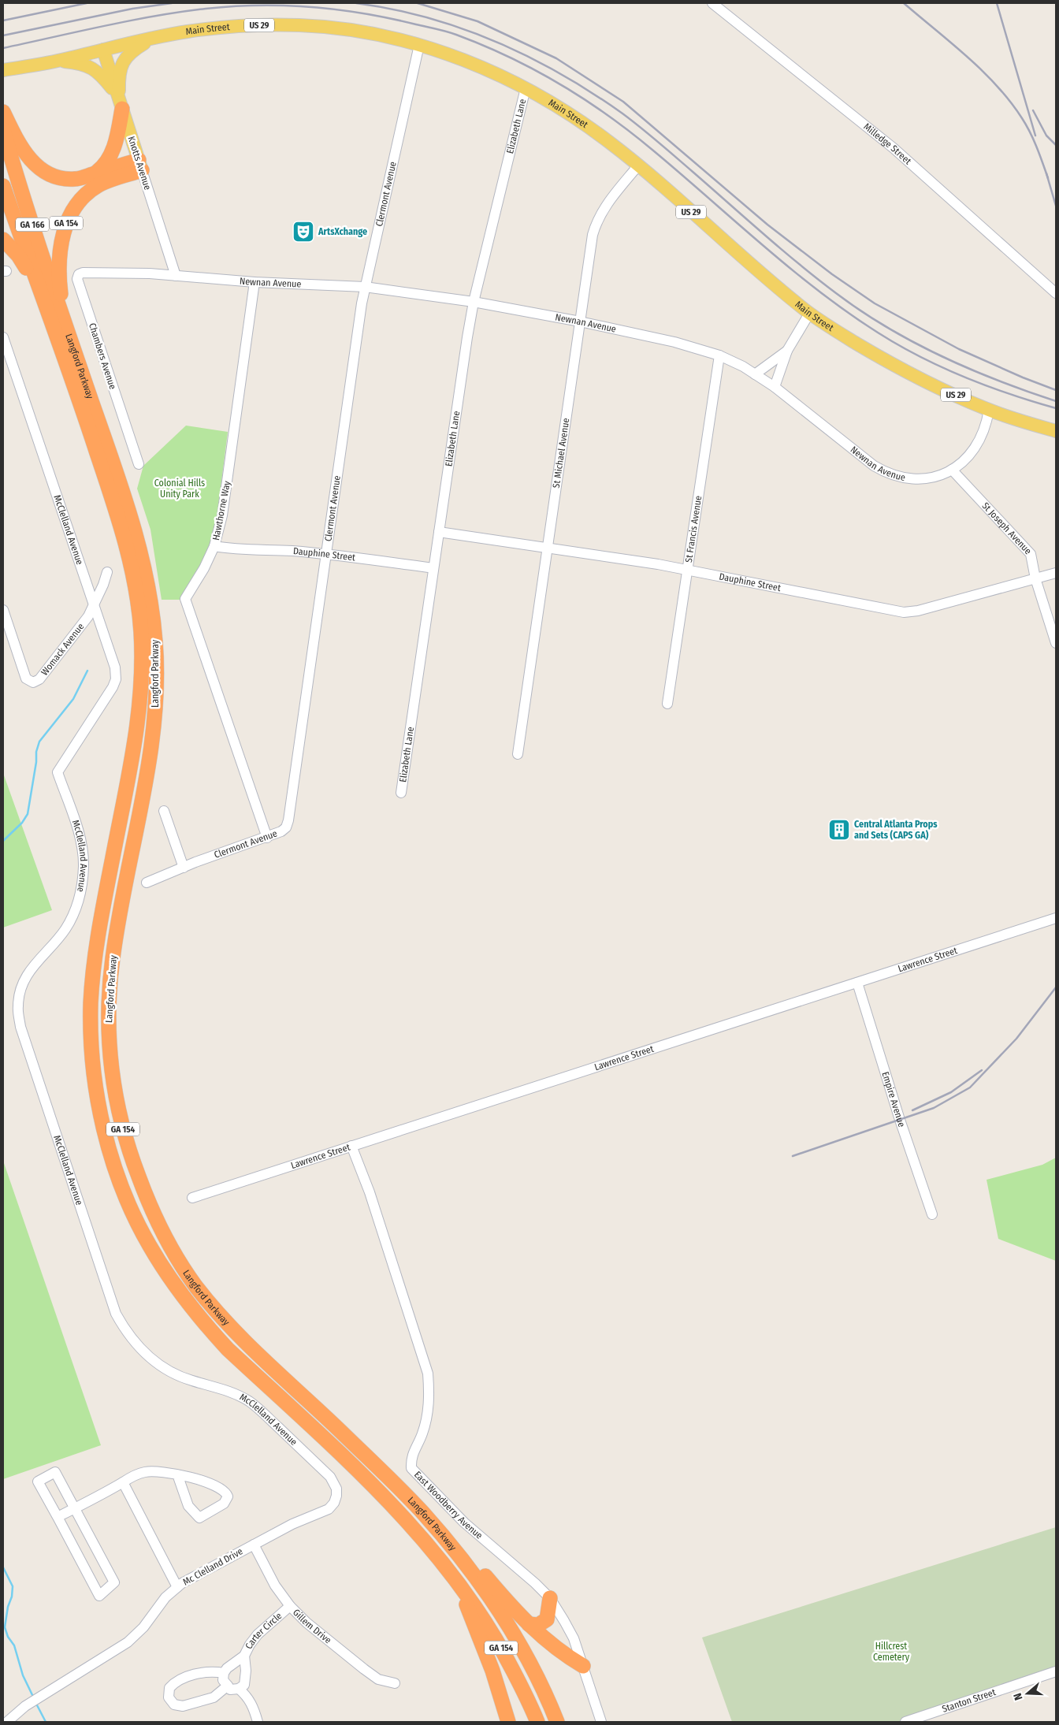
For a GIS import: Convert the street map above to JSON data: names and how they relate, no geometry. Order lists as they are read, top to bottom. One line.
{"streets":{"highway":["GA 154","GA 166","Langford Parkway"],"main road":["US 29","Main Street","Knotts Avenue"],"street":["Elizabeth Lane","Milledge Street","Clermont Avenue","Newnan Avenue","Chambers Avenue","St Michael Avenue","Hawthorne Way","McClelland Avenue","St Joseph Avenue","St Francis Avenue","Dauphine Street","Womack Avenue","Lawrence Street","Empire Avenue","East Woodberry Avenue","Mc Clelland Drive","Gillem Drive","Carter Circle","Stanton Street"]},"crossings":[["Main Street","Elizabeth Lane"],["Main Street","Knotts Avenue"],["Main Street","Clermont Avenue"],["Main Street","Newnan Avenue"],["Main Street","St Michael Avenue"],["Elizabeth Lane","Newnan Avenue"],["Elizabeth Lane","Dauphine Street"],["Knotts Avenue","GA 154"],["Knotts Avenue","Newnan Avenue"],["Clermont Avenue","Newnan Avenue"],["Clermont Avenue","Hawthorne Way"],["Clermont Avenue","Dauphine Street"],["GA 154","Langford Parkway"],["Newnan Avenue","Chambers Avenue"],["Newnan Avenue","St Michael Avenue"],["Newnan Avenue","Hawthorne Way"],["Newnan Avenue","St Joseph Avenue"],["Newnan Avenue","St Francis Avenue"],["St Michael Avenue","Dauphine Street"],["Hawthorne Way","Dauphine Street"],["McClelland Avenue","Womack Avenue"],["McClelland Avenue","Mc Clelland Drive"],["St Joseph Avenue","Dauphine Street"],["St Francis Avenue","Dauphine Street"],["Lawrence Street","Empire Avenue"],["Lawrence Street","East Woodberry Avenue"],["Mc Clelland Drive","Gillem Drive"],["Gillem Drive","Carter Circle"]],"parks":["Colonial Hills Unity Park","Hillcrest Cemetery"],"places":{"theatre":["ArtsXchange"],"building":["Central Atlanta Props and Sets (CAPS GA)"]},"north":"left"}
